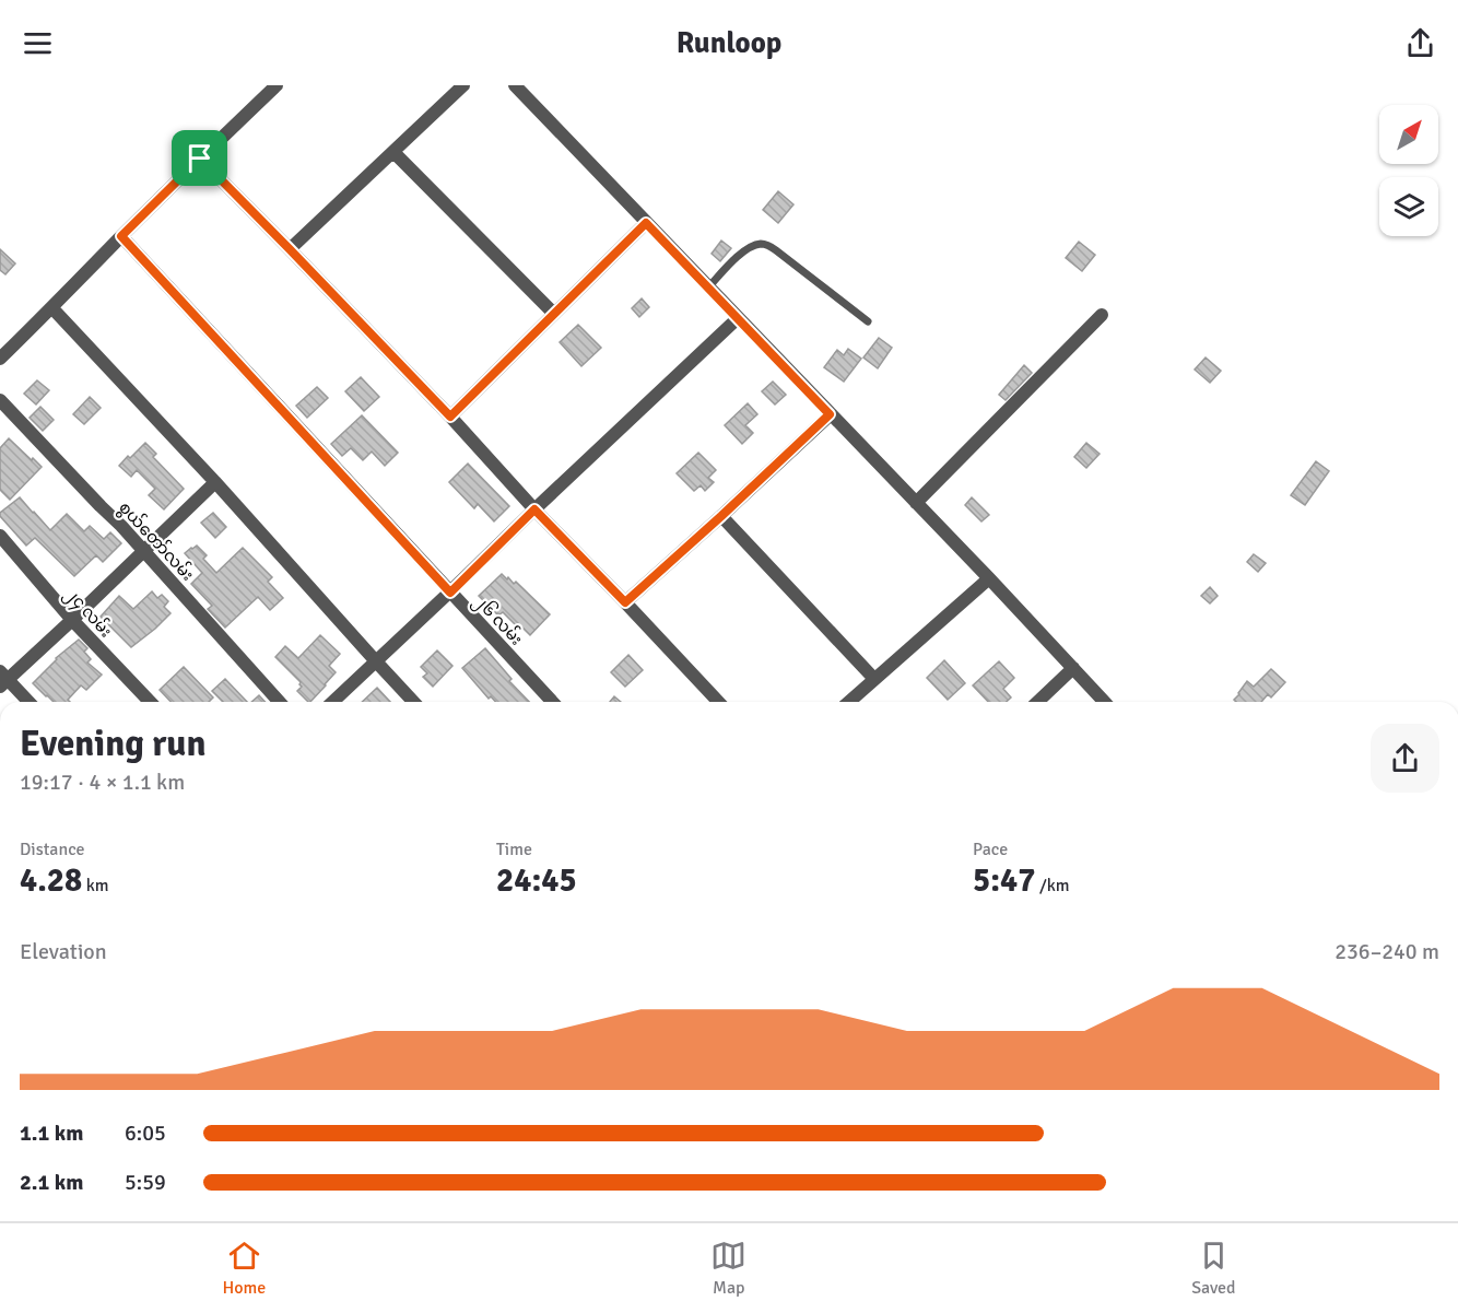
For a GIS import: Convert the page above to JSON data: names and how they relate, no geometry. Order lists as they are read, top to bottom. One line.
{"streets":{"street":["စွယ်တော်လမ်း","၂၄ လမ်း","၂၆ လမ်း"]},"north":"top right","page":{"header":"Runloop","heading":["Evening run","19:17 · 4 × 1.1 km"],"stats":[["Distance","4.28 km"],["Time","24:45"],["Pace","5:47 /km"]],"chart":["Elevation","236–240 m"],"list":[{"name":"1.1 km","note":"6:05"},{"name":"2.1 km","note":"5:59"}],"tabs":["Home","Map","Saved"]}}
